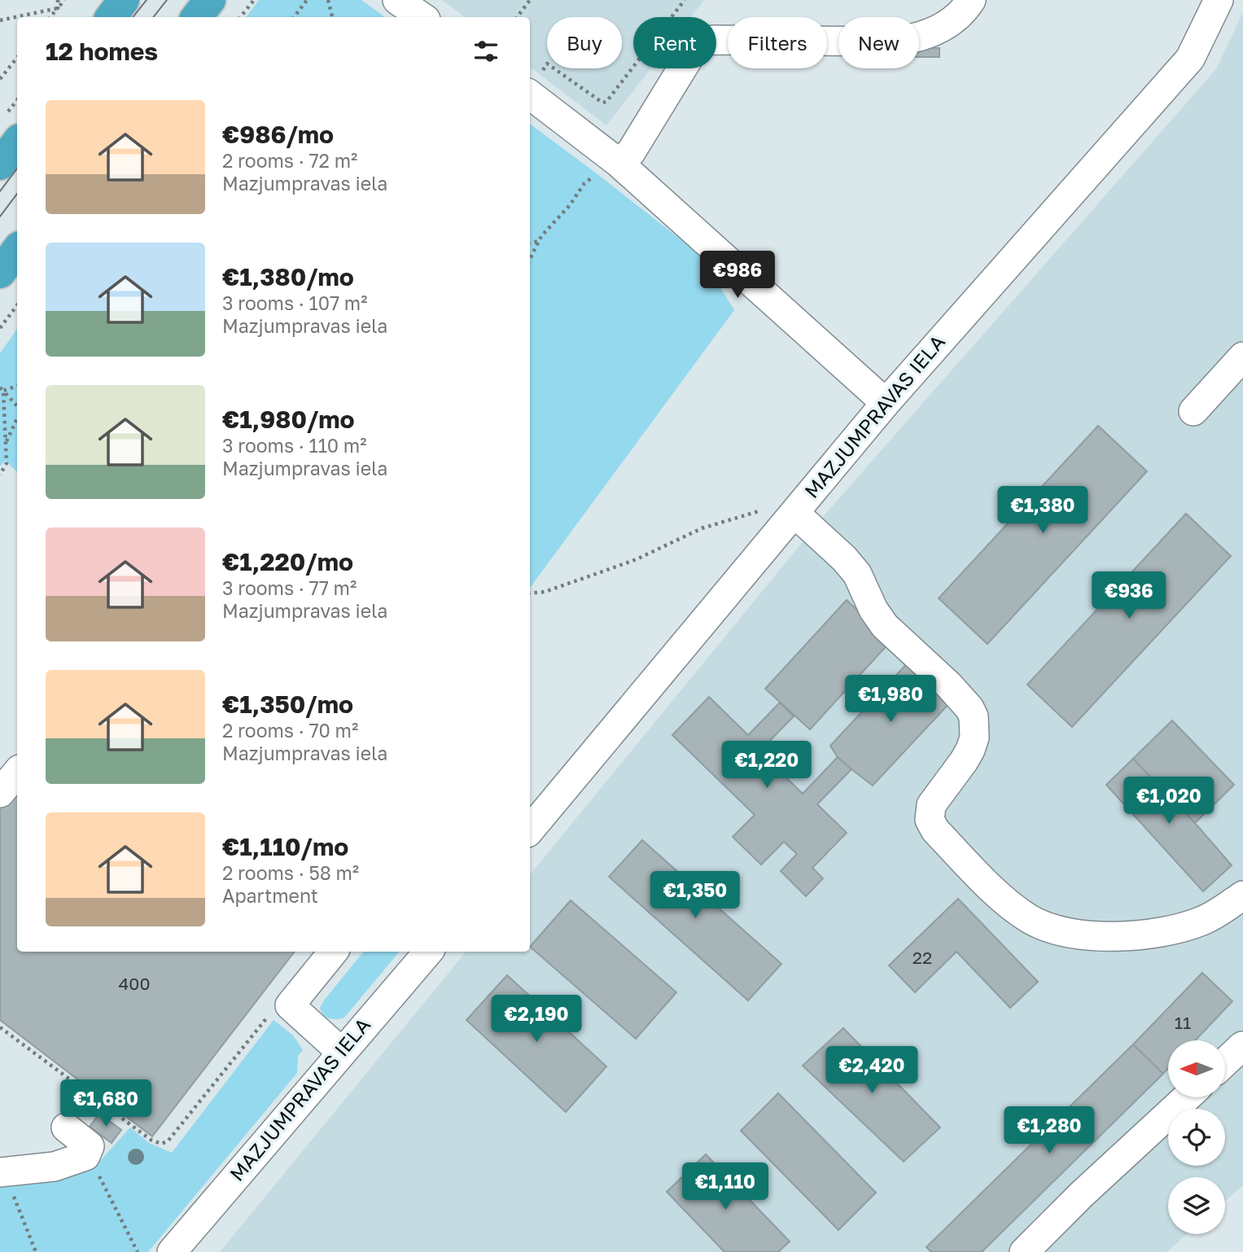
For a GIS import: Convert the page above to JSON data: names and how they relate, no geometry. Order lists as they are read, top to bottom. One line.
{"streets":{"street":["MAZJUMPRAVAS IELA"]},"house_numbers":["22","400","11"],"north":"left","page":{"chip":["Buy","Rent","Filters","New"],"heading":"12 homes","list":[{"name":"€986/mo","note":"2 rooms · 72 m² · Mazjumpravas iela"},{"name":"€1,380/mo","note":"3 rooms · 107 m² · Mazjumpravas iela"},{"name":"€1,980/mo","note":"3 rooms · 110 m² · Mazjumpravas iela"},{"name":"€1,220/mo","note":"3 rooms · 77 m² · Mazjumpravas iela"},{"name":"€1,350/mo","note":"2 rooms · 70 m² · Mazjumpravas iela"},{"name":"€1,110/mo","note":"2 rooms · 58 m² · Apartment"}],"price":["€986","€1,380","€936","€1,980","€1,220","€1,020","€1,350","€2,190","€2,420","€1,680","€1,280","€1,110"]}}
